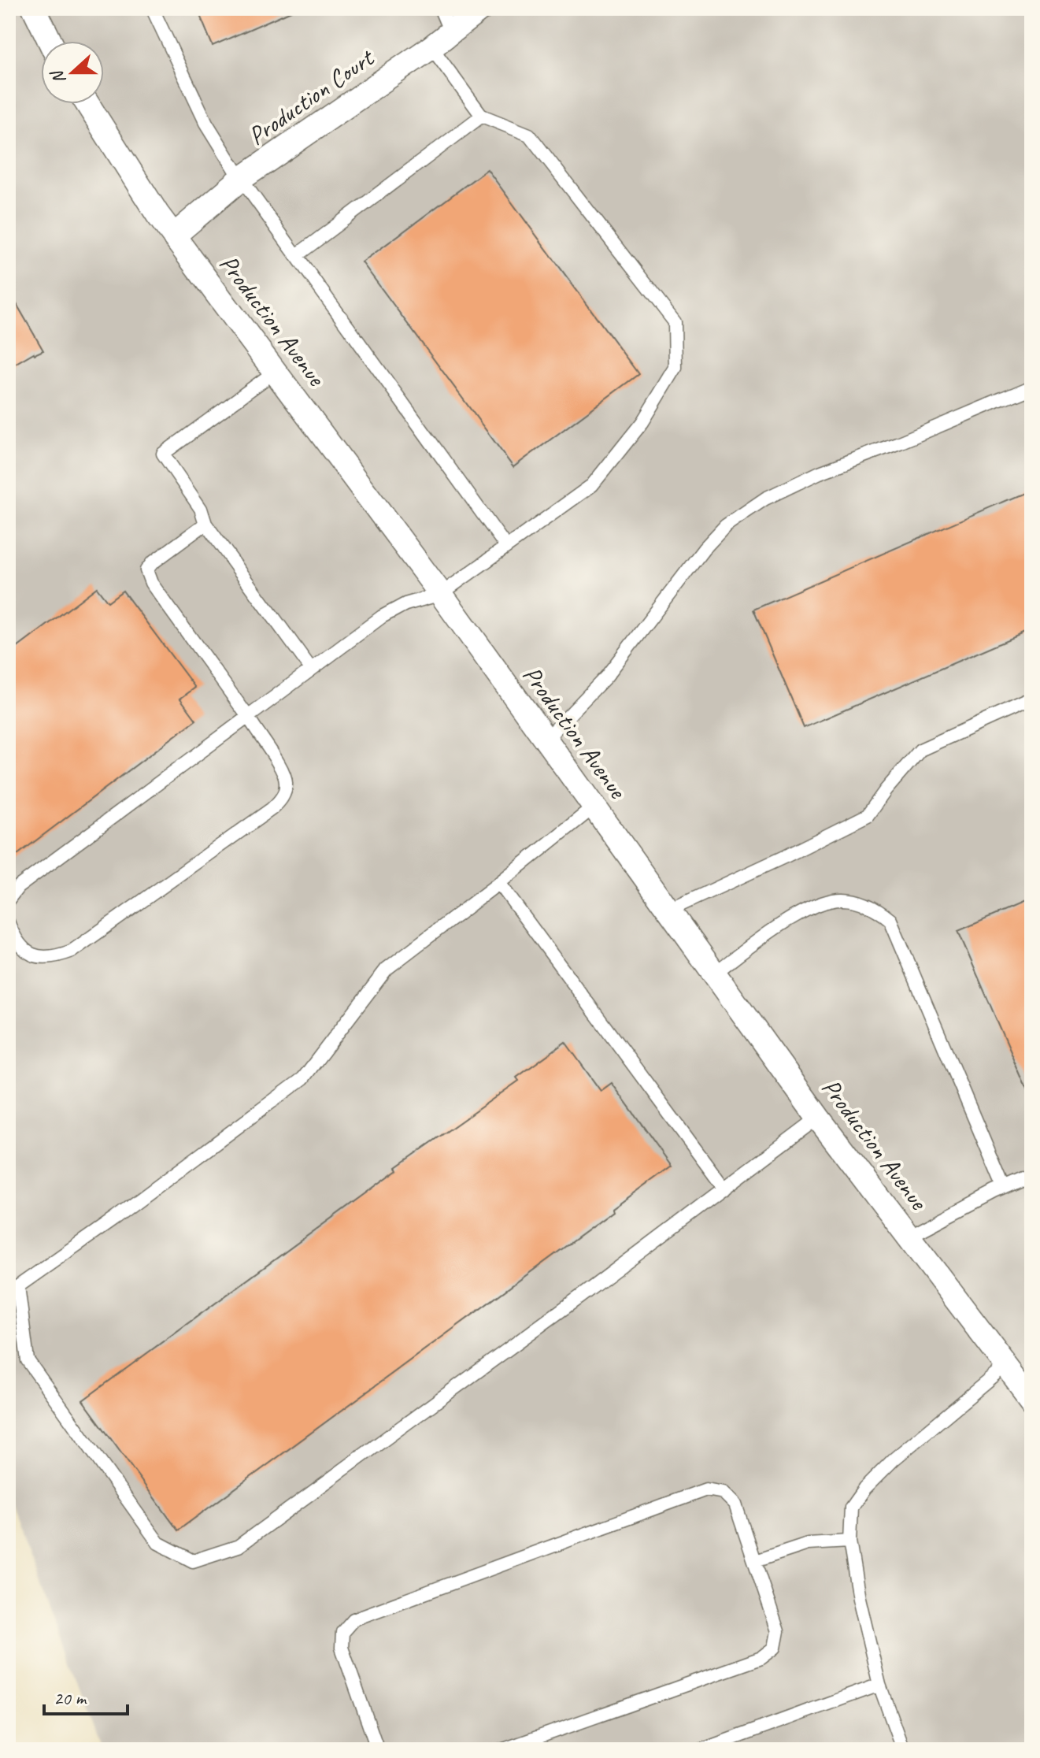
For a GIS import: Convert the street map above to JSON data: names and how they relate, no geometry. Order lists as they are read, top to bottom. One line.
{"streets":{"street":["Production Court","Production Avenue"]},"crossings":[["Production Court","Production Avenue"]],"scale_bar":"20 m","north":"left"}
